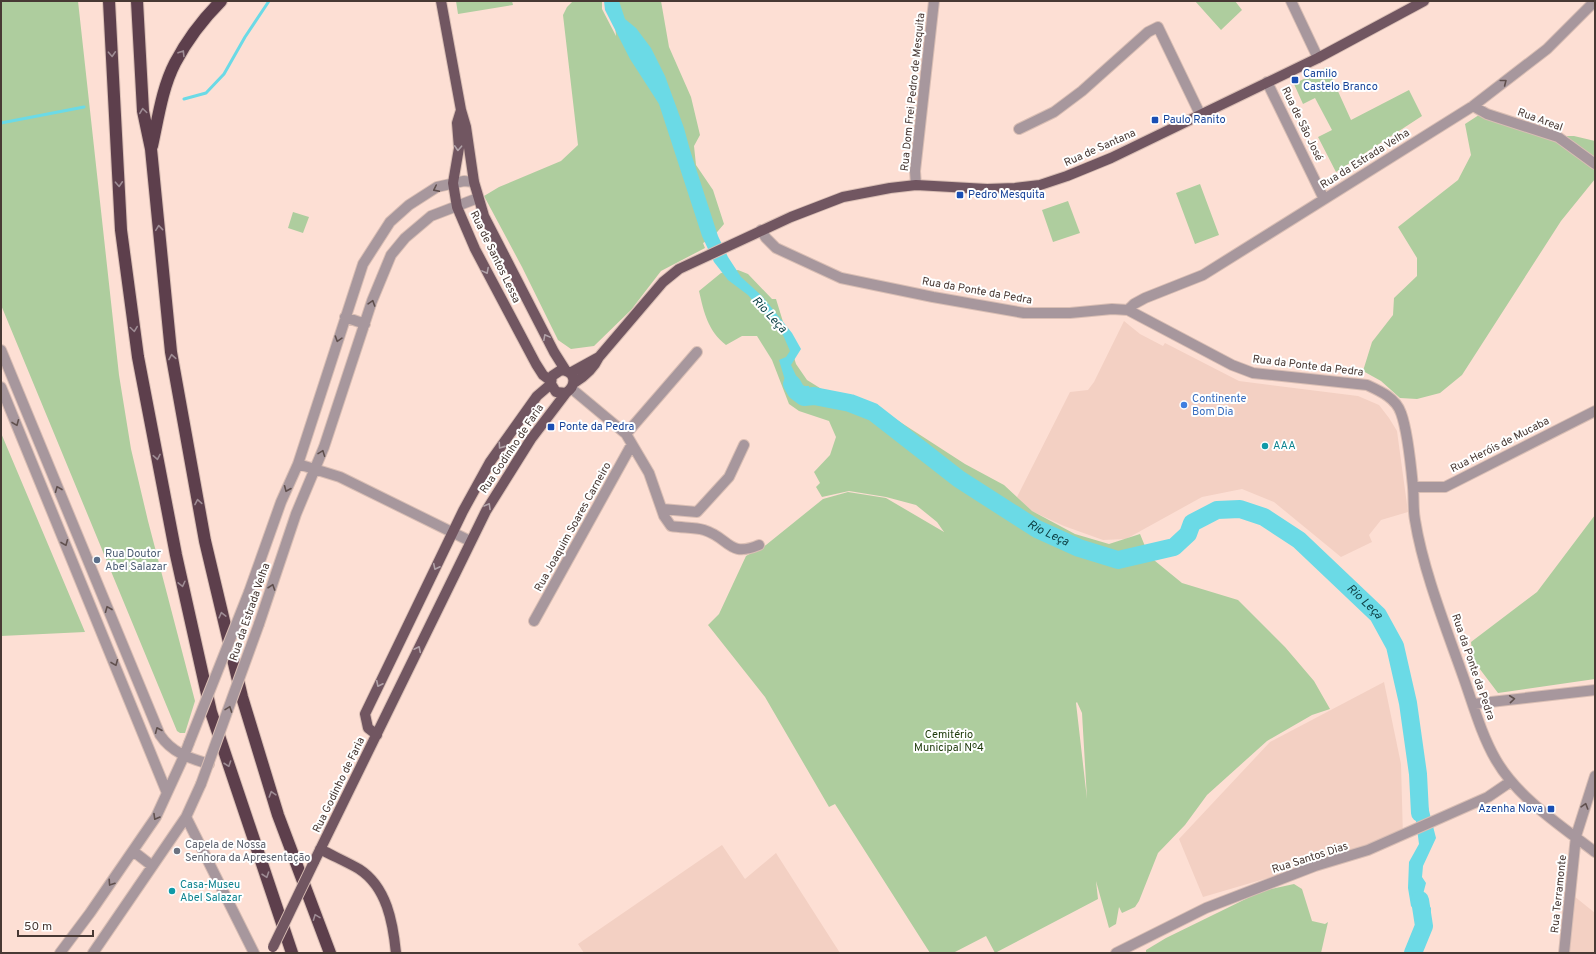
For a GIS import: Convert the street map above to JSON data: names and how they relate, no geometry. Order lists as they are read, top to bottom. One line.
{"streets":{"main road":["Rua de Santana","Rua de Santos Lessa","Rua Godinho de Faria"],"street":["Rua Dom Frei Pedro de Mesquita","Rua Areal","Rua de São José","Rua da Estrada Velha","Rua da Ponte da Pedra","Rua Heróis de Mucaba","Rua Joaquim Soares Carneiro","Rua Santos Dias","Rua Terramonte"]},"crossings":[["Rua Dom Frei Pedro de Mesquita","Rua de Santana"],["Rua Areal","Rua da Estrada Velha"],["Rua de São José","Rua de Santana"],["Rua de São José","Rua da Estrada Velha"],["Rua de Santana","Rua da Ponte da Pedra"],["Rua de Santana","Rua Godinho de Faria"],["Rua da Estrada Velha","Rua de Santos Lessa"],["Rua da Estrada Velha","Rua da Ponte da Pedra"],["Rua de Santos Lessa","Rua Godinho de Faria"],["Rua da Ponte da Pedra","Rua Heróis de Mucaba"],["Rua da Ponte da Pedra","Rua Godinho de Faria"],["Rua da Ponte da Pedra","Rua Santos Dias"],["Rua da Ponte da Pedra","Rua Terramonte"]],"water":["Rio Leça"],"parks":["Cemitério Municipal Nº4"],"places":{"transit":["Camilo Castelo Branco","Paulo Ranito","Pedro Mesquita","Ponte da Pedra","Azenha Nova"],"other":["Continente Bom Dia","AAA","Rua Doutor Abel Salazar","Capela de Nossa Senhora da Apresentação","Casa-Museu Abel Salazar"]},"scale_bar":"50 m"}
